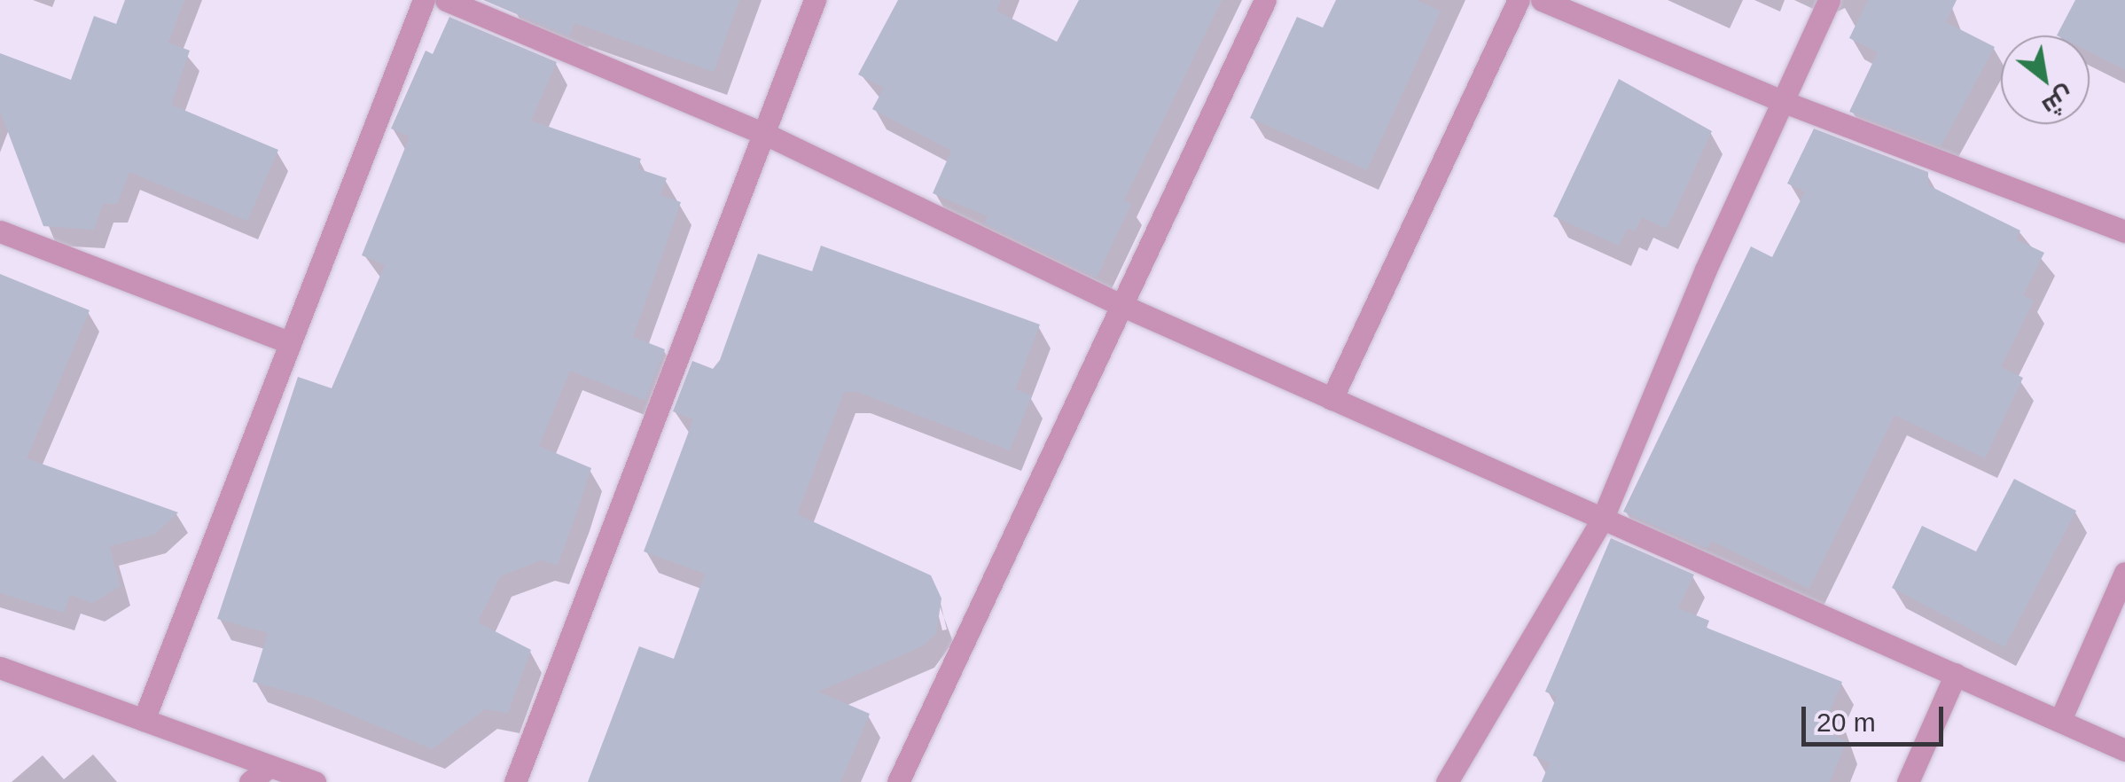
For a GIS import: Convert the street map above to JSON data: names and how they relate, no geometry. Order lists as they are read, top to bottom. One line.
{"scale_bar":"20 m","north":"bottom right"}
